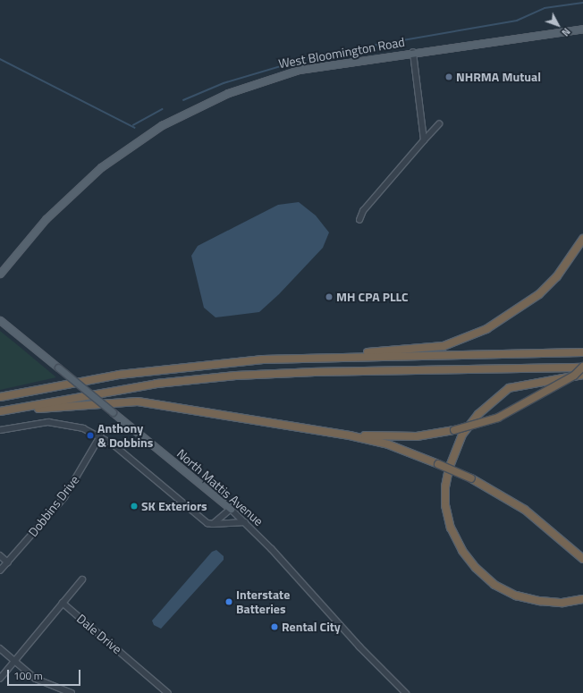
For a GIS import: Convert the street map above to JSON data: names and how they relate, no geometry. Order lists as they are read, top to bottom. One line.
{"streets":{"main road":["West Bloomington Road","North Mattis Avenue"],"street":["Dobbins Drive","Dale Drive"]},"places":["NHRMA Mutual","MH CPA PLLC","Anthony & Dobbins","SK Exteriors","Interstate Batteries","Rental City"],"scale_bar":"100 m","north":"bottom right"}
